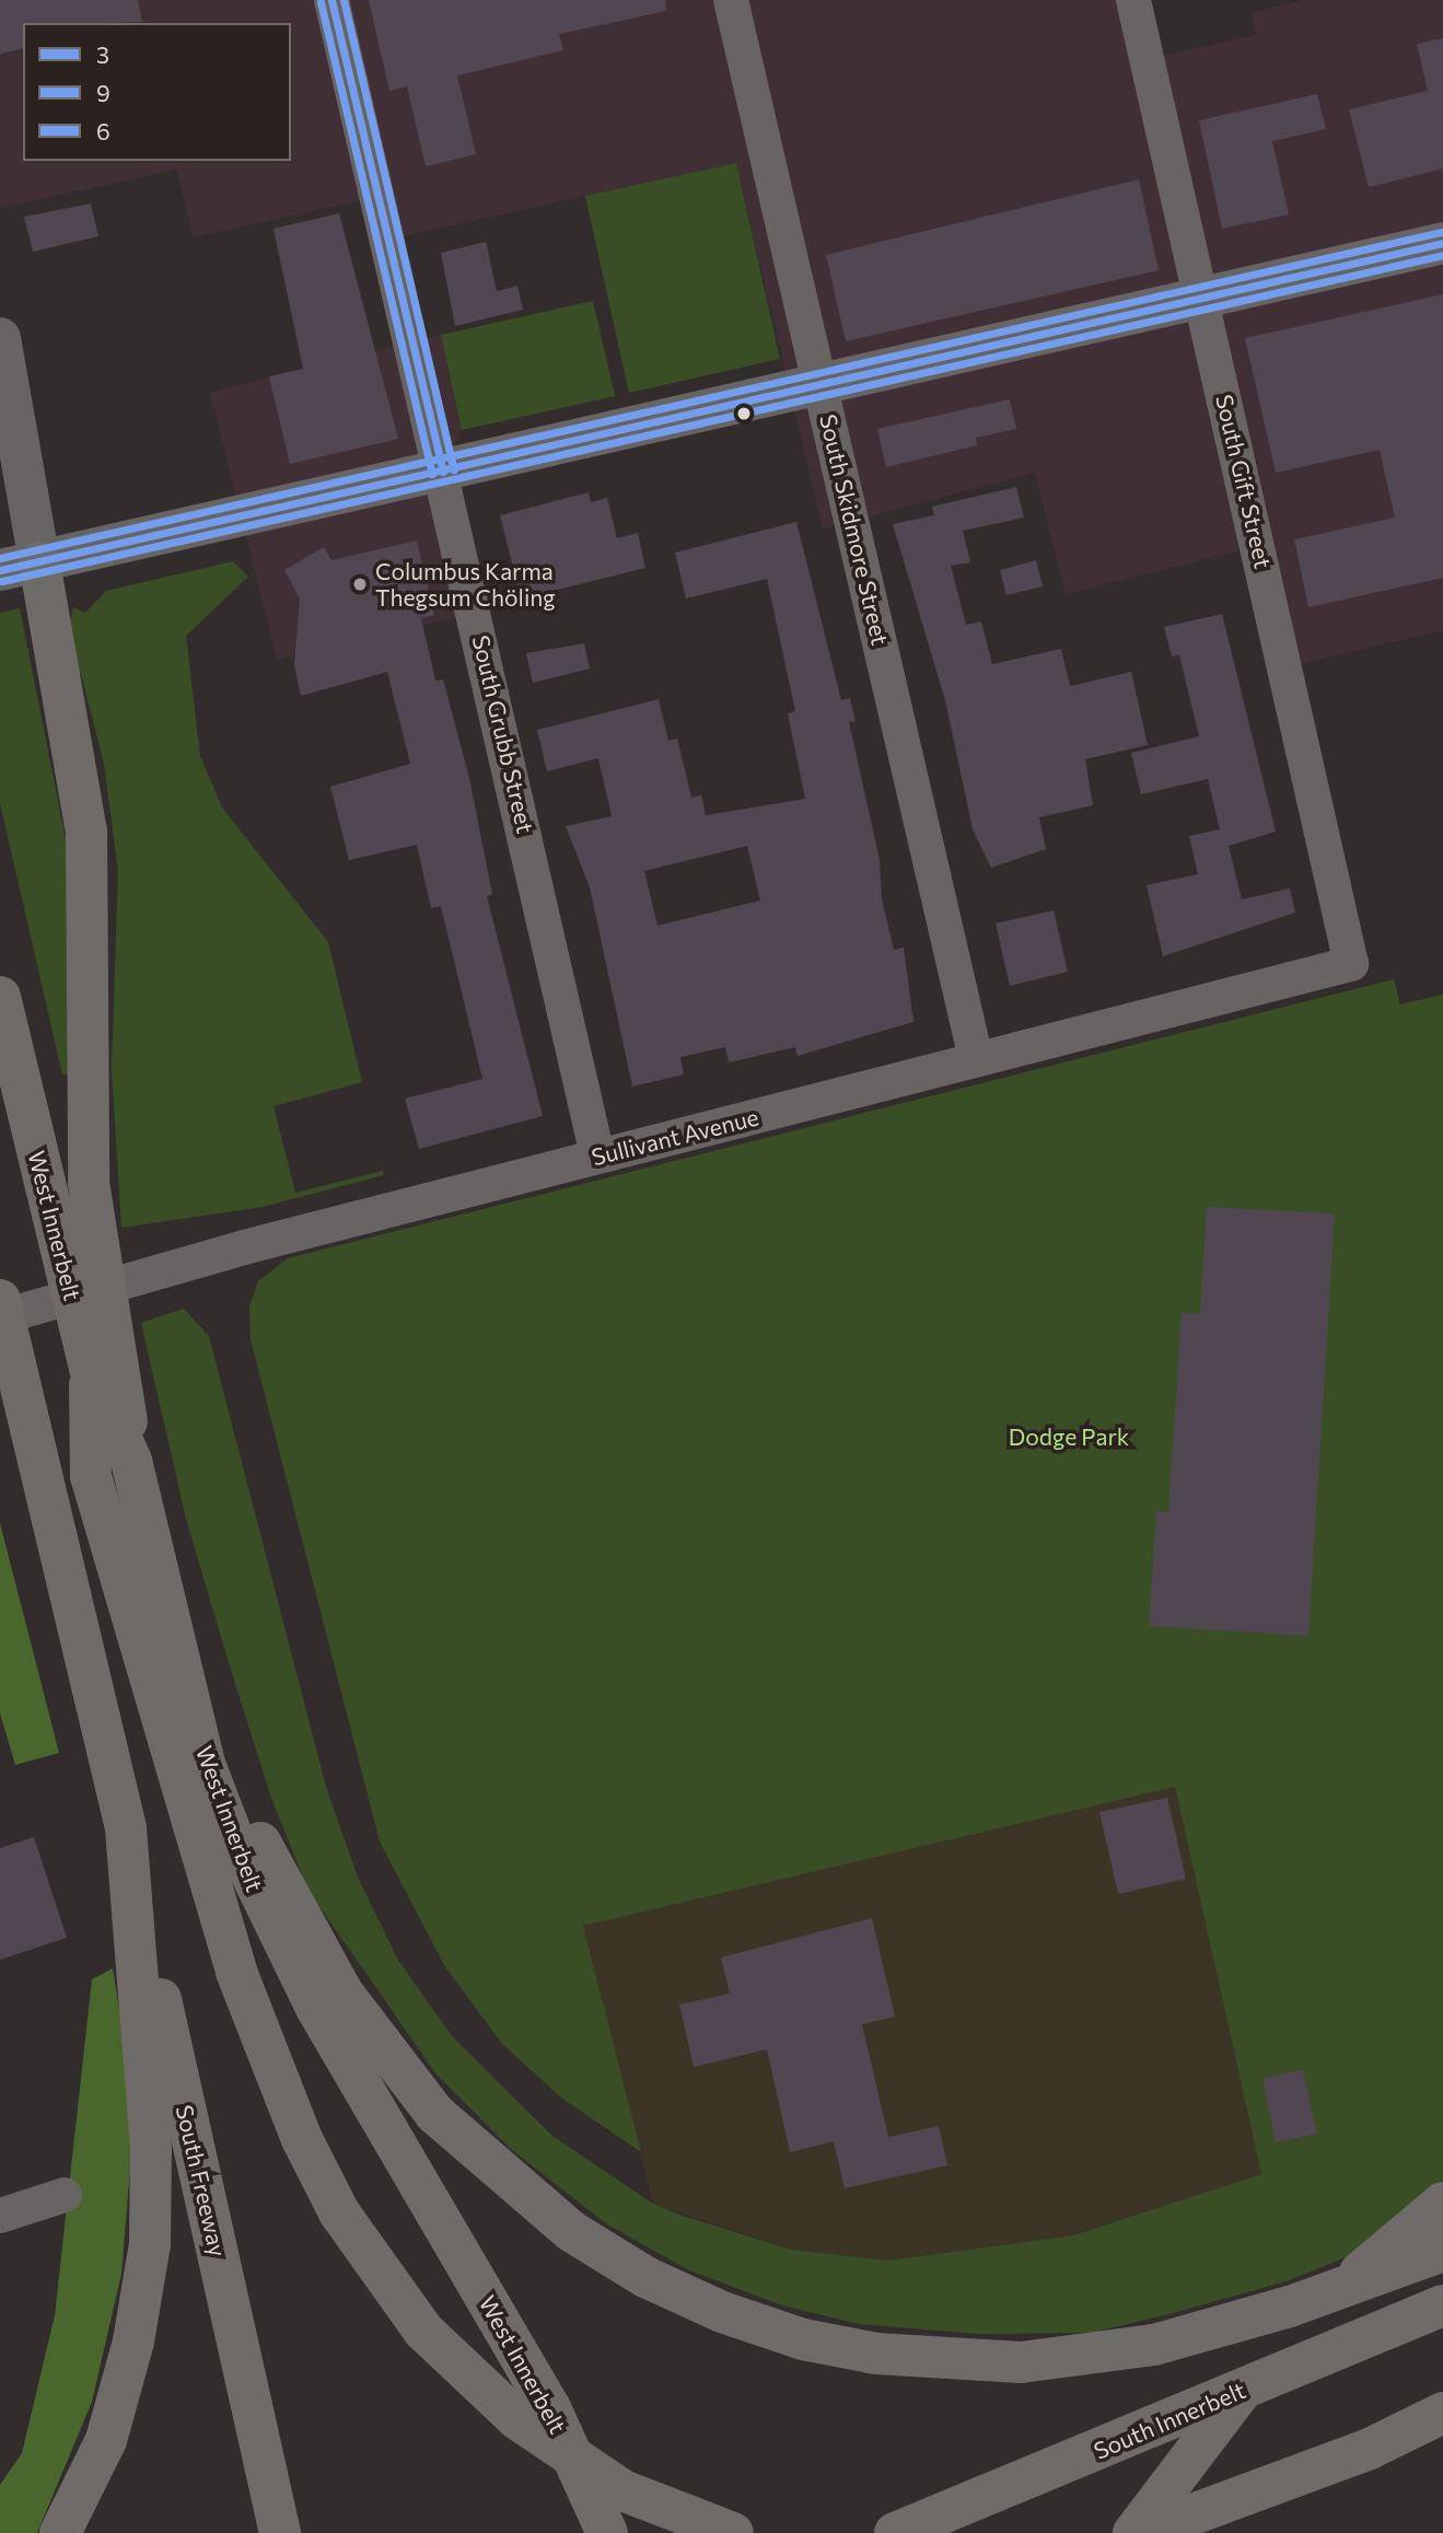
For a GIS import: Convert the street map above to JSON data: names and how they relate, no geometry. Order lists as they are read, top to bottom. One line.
{"streets":{"highway":["West Innerbelt","South Freeway","South Innerbelt"],"street":["South Gift Street","South Skidmore Street","South Grubb Street","Sullivant Avenue"]},"crossings":[["South Gift Street","Sullivant Avenue"],["South Skidmore Street","Sullivant Avenue"],["South Grubb Street","Sullivant Avenue"]],"parks":["Dodge Park"],"places":["Columbus Karma Thegsum Chöling"],"lines":["transit line 3","transit line 6","transit line 9"],"legend":["3","9","6"]}
